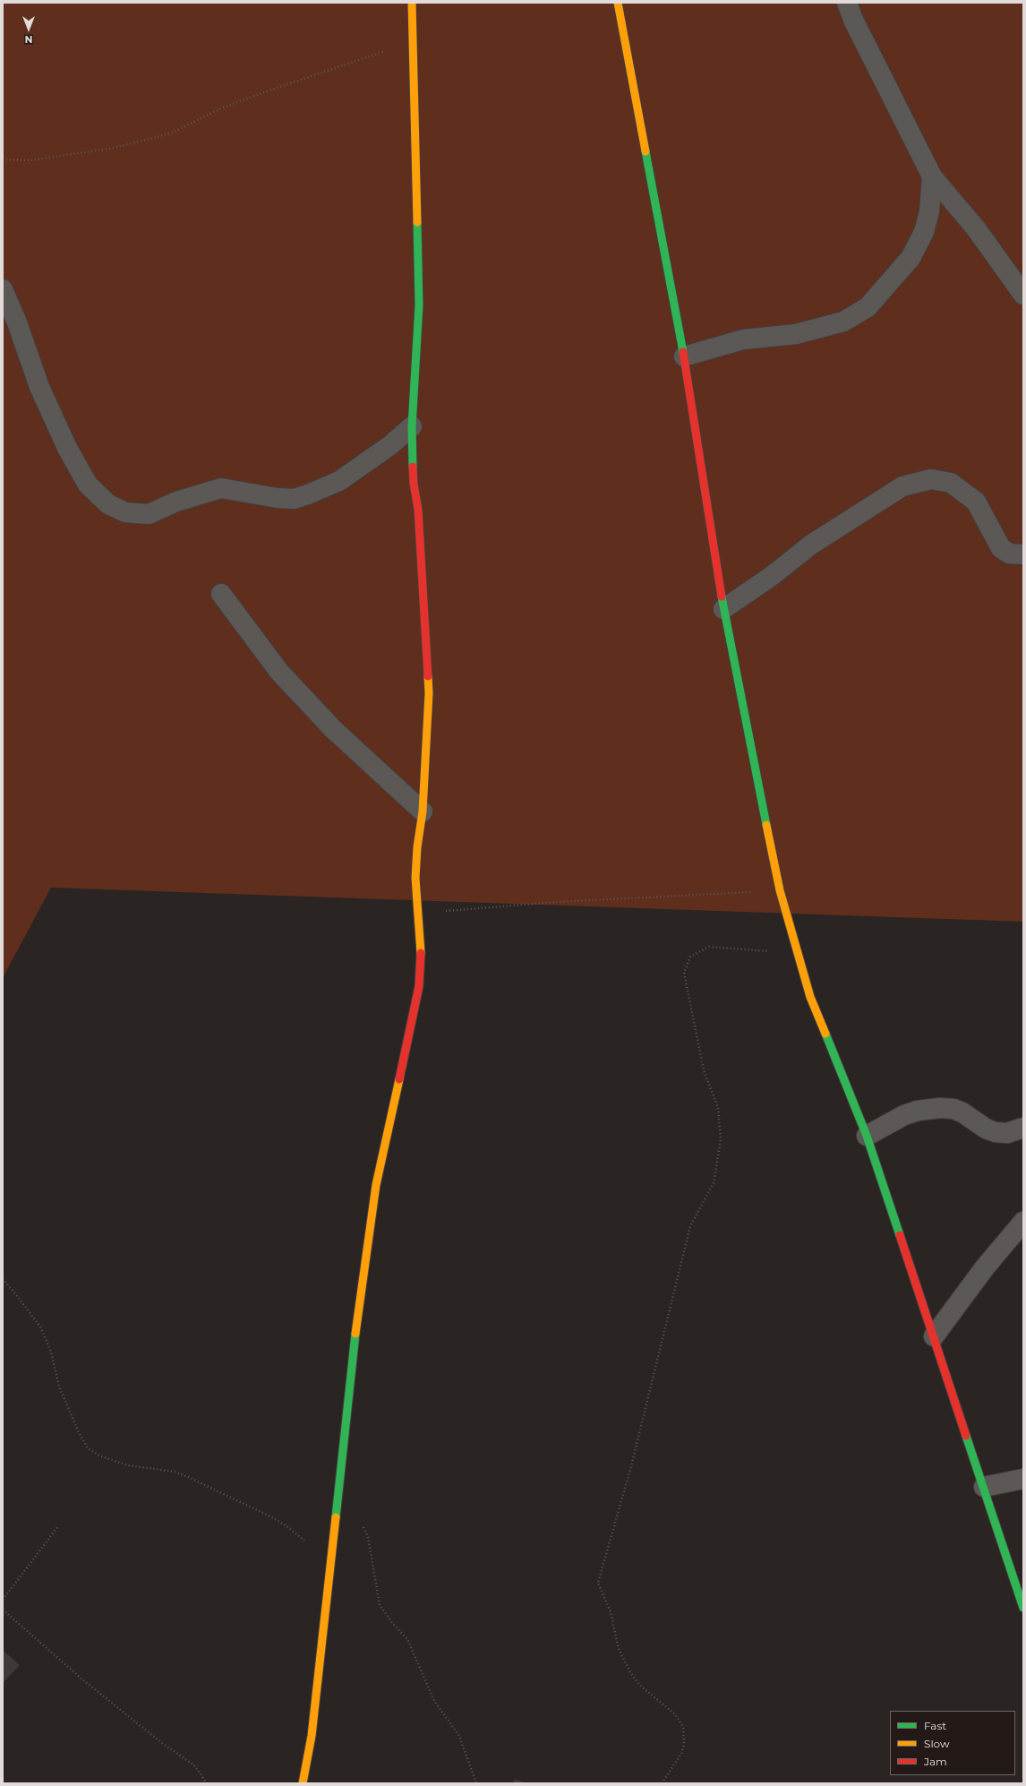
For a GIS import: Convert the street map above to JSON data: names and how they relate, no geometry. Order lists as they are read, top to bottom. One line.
{"legend":["Fast","Slow","Jam"],"north":"bottom"}
